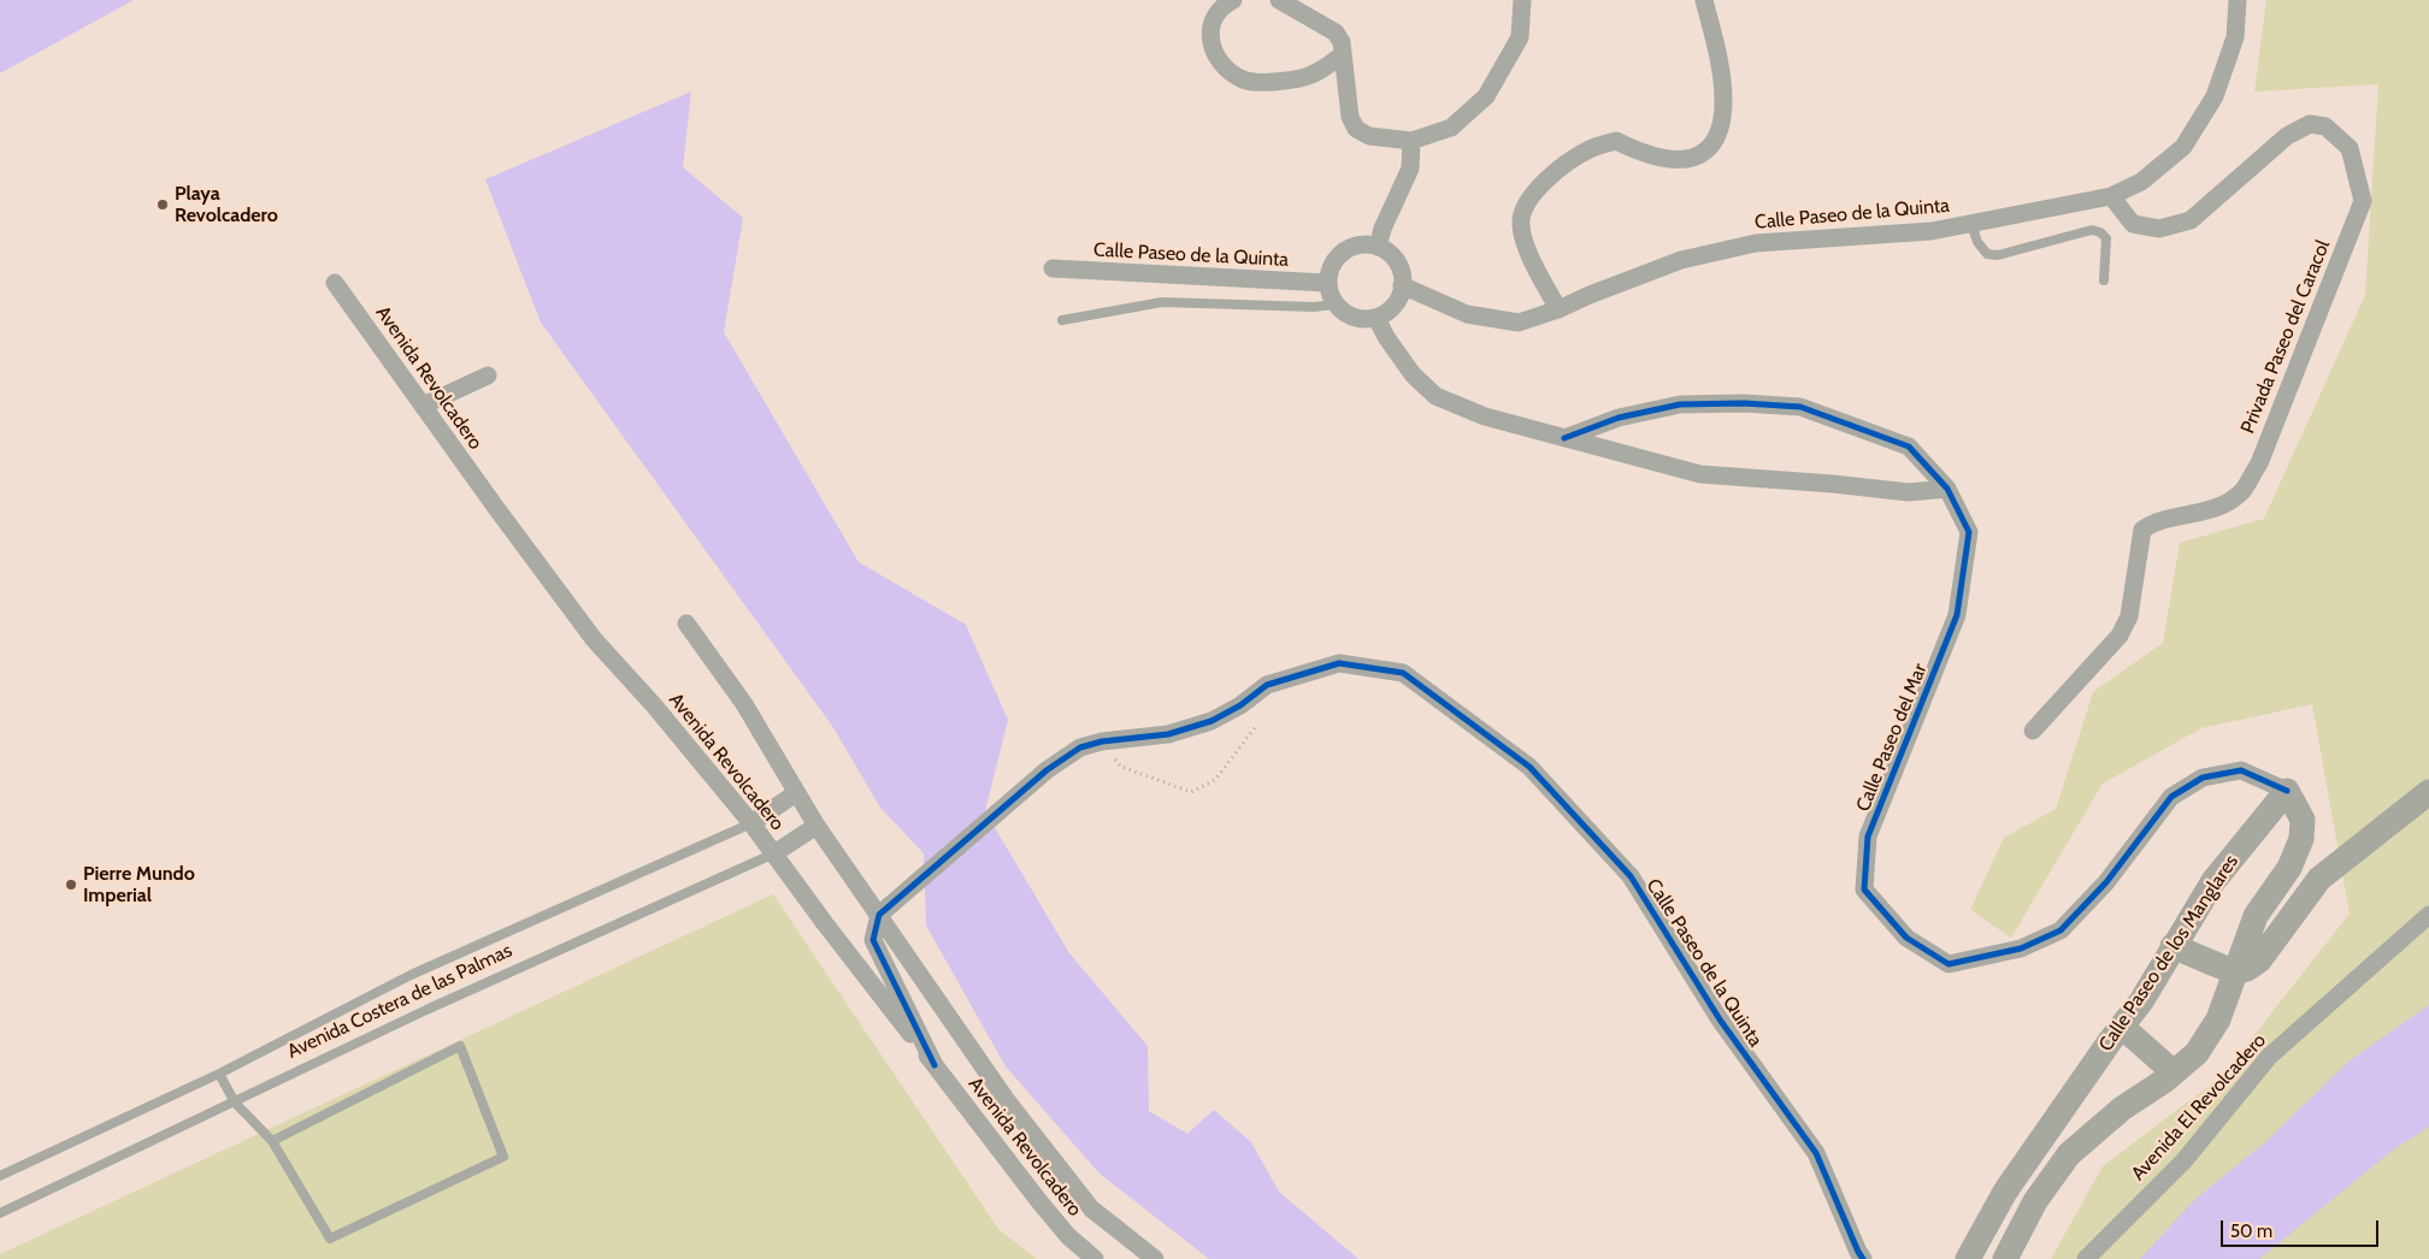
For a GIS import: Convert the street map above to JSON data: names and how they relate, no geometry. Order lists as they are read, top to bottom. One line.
{"streets":{"main road":["Calle Paseo de los Manglares"],"street":["Calle Paseo de la Quinta","Privada Paseo del Caracol","Avenida Revolcadero","Calle Paseo del Mar","Avenida Costera de las Palmas","Avenida El Revolcadero"]},"crossings":[["Calle Paseo de la Quinta","Privada Paseo del Caracol"],["Calle Paseo de la Quinta","Avenida Revolcadero"],["Avenida Revolcadero","Avenida Costera de las Palmas"],["Calle Paseo del Mar","Calle Paseo de los Manglares"]],"places":["Playa Revolcadero","Pierre Mundo Imperial"],"scale_bar":"50 m"}
